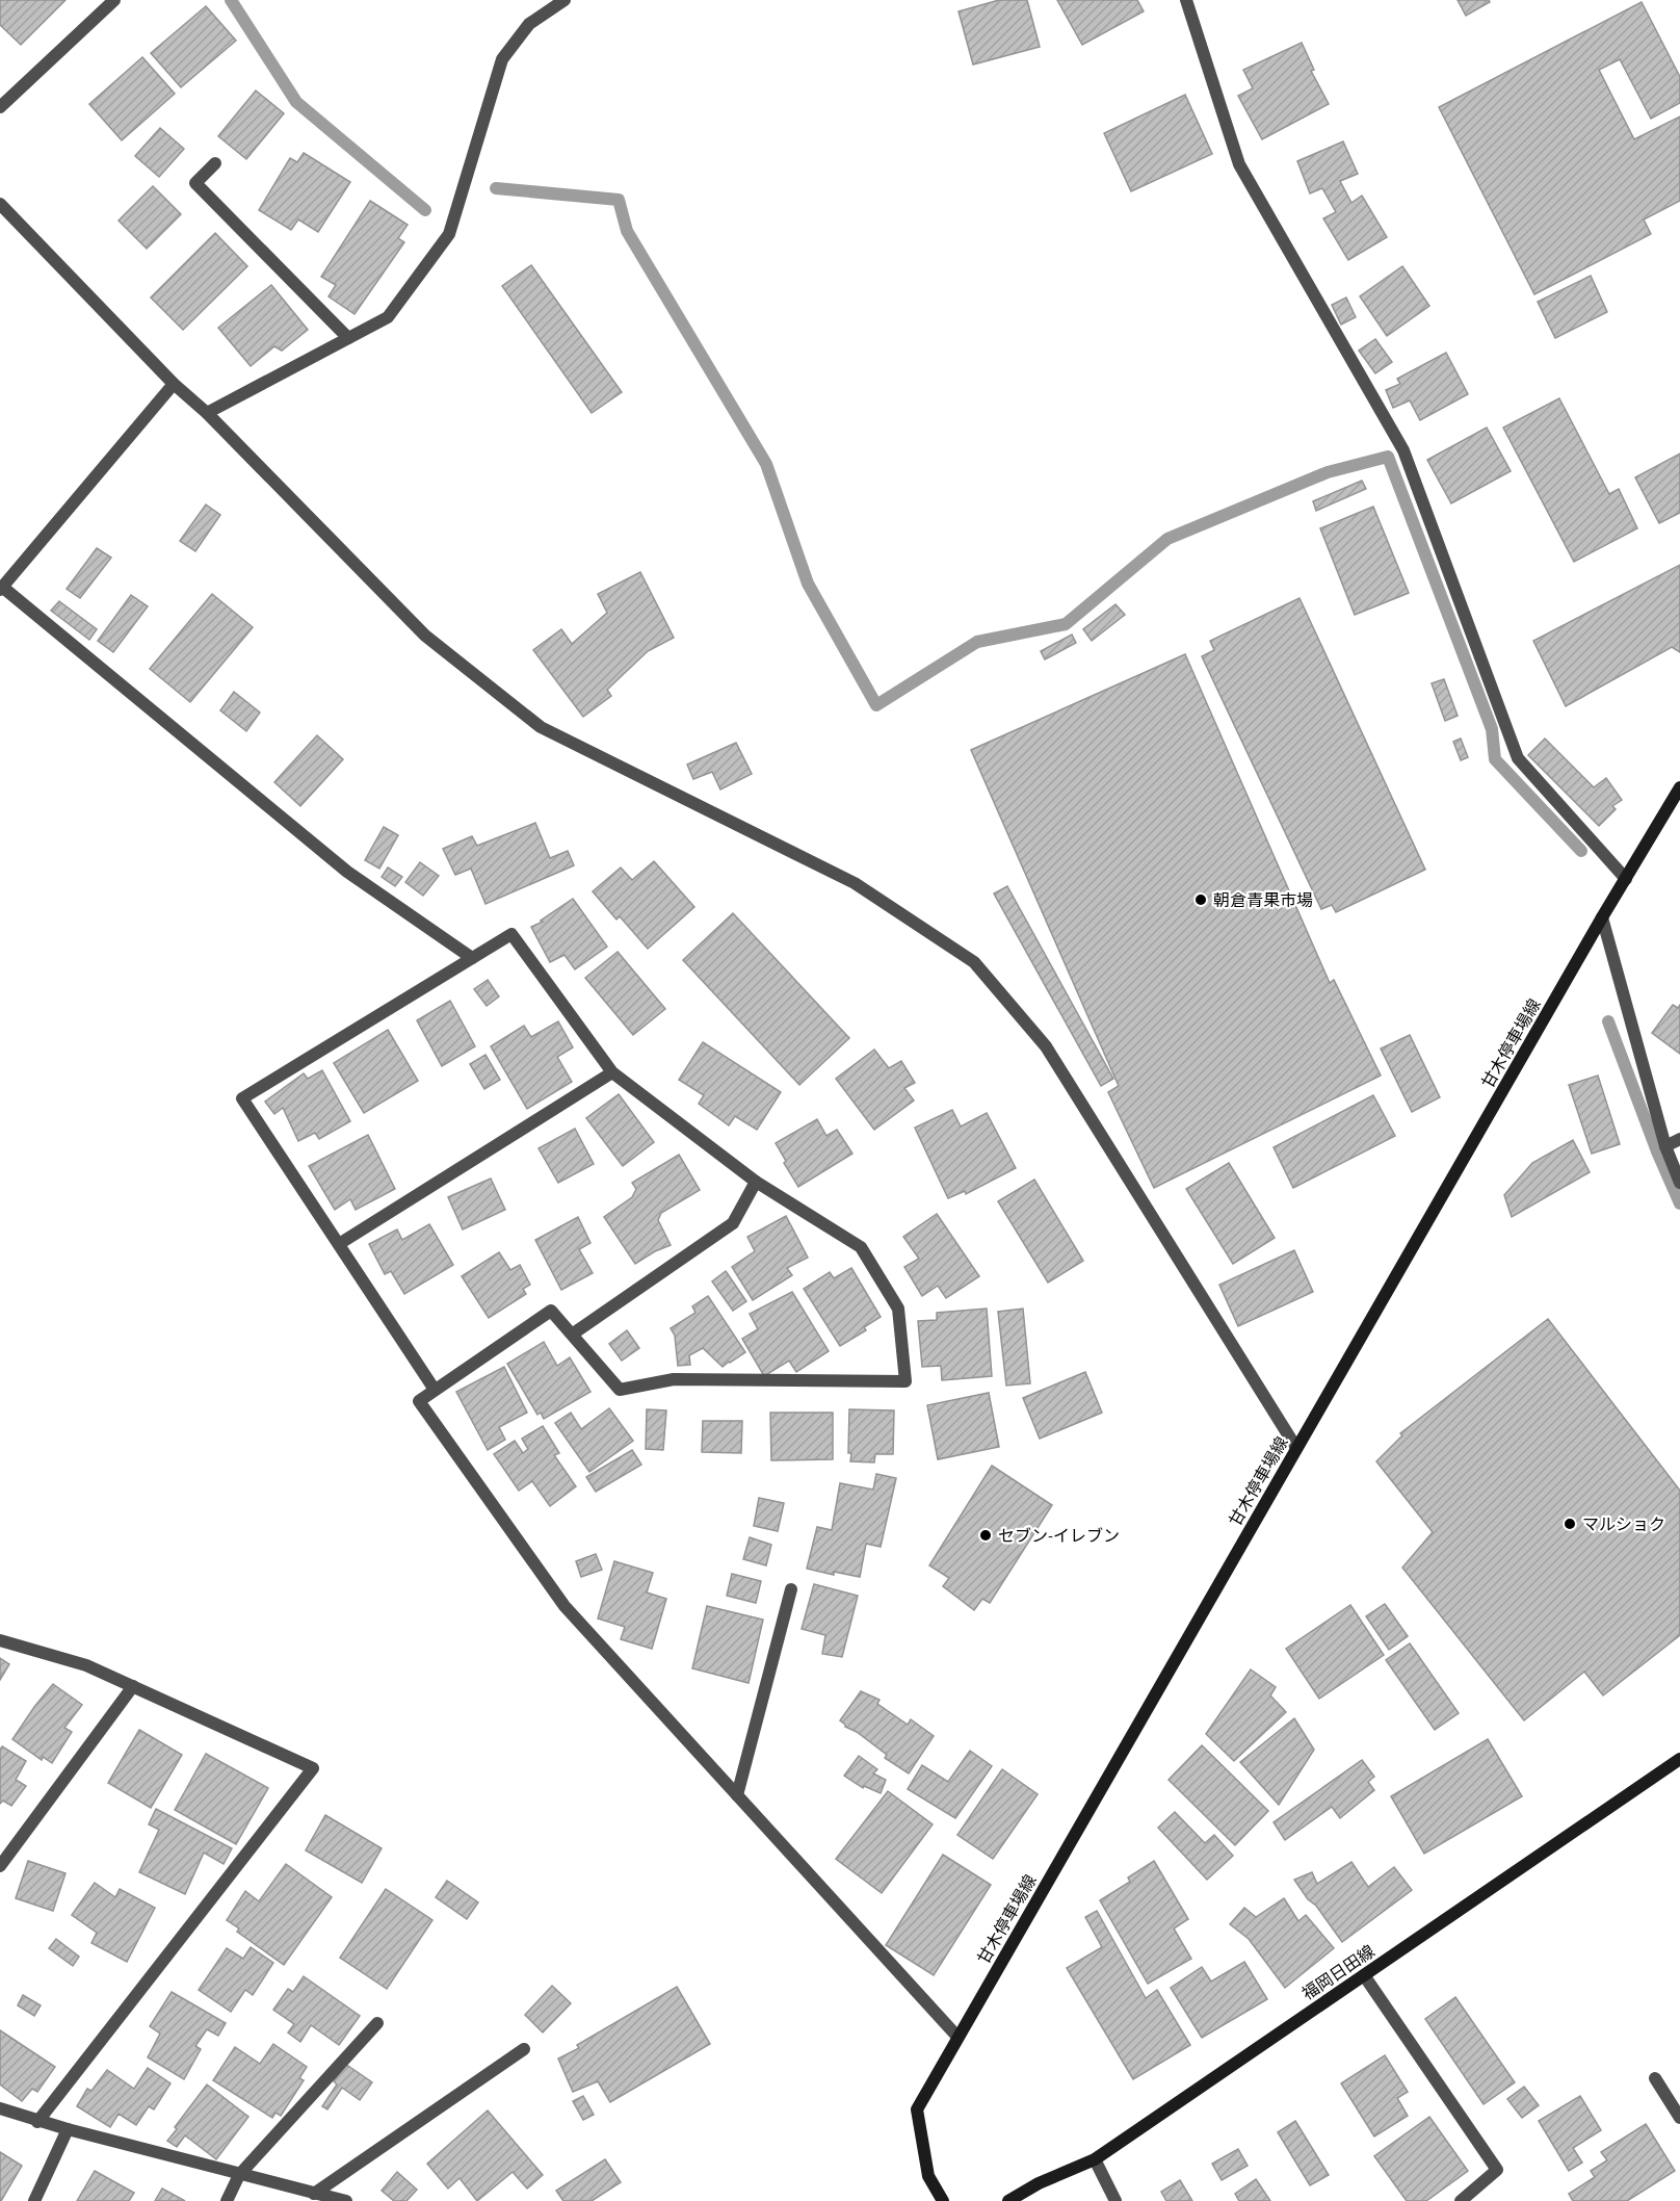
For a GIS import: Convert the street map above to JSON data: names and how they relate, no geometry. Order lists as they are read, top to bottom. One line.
{"streets":{"main road":["甘木停車場線","福岡日田線"]},"places":["朝倉青果市場","マルショク","セブン-イレブン"]}
